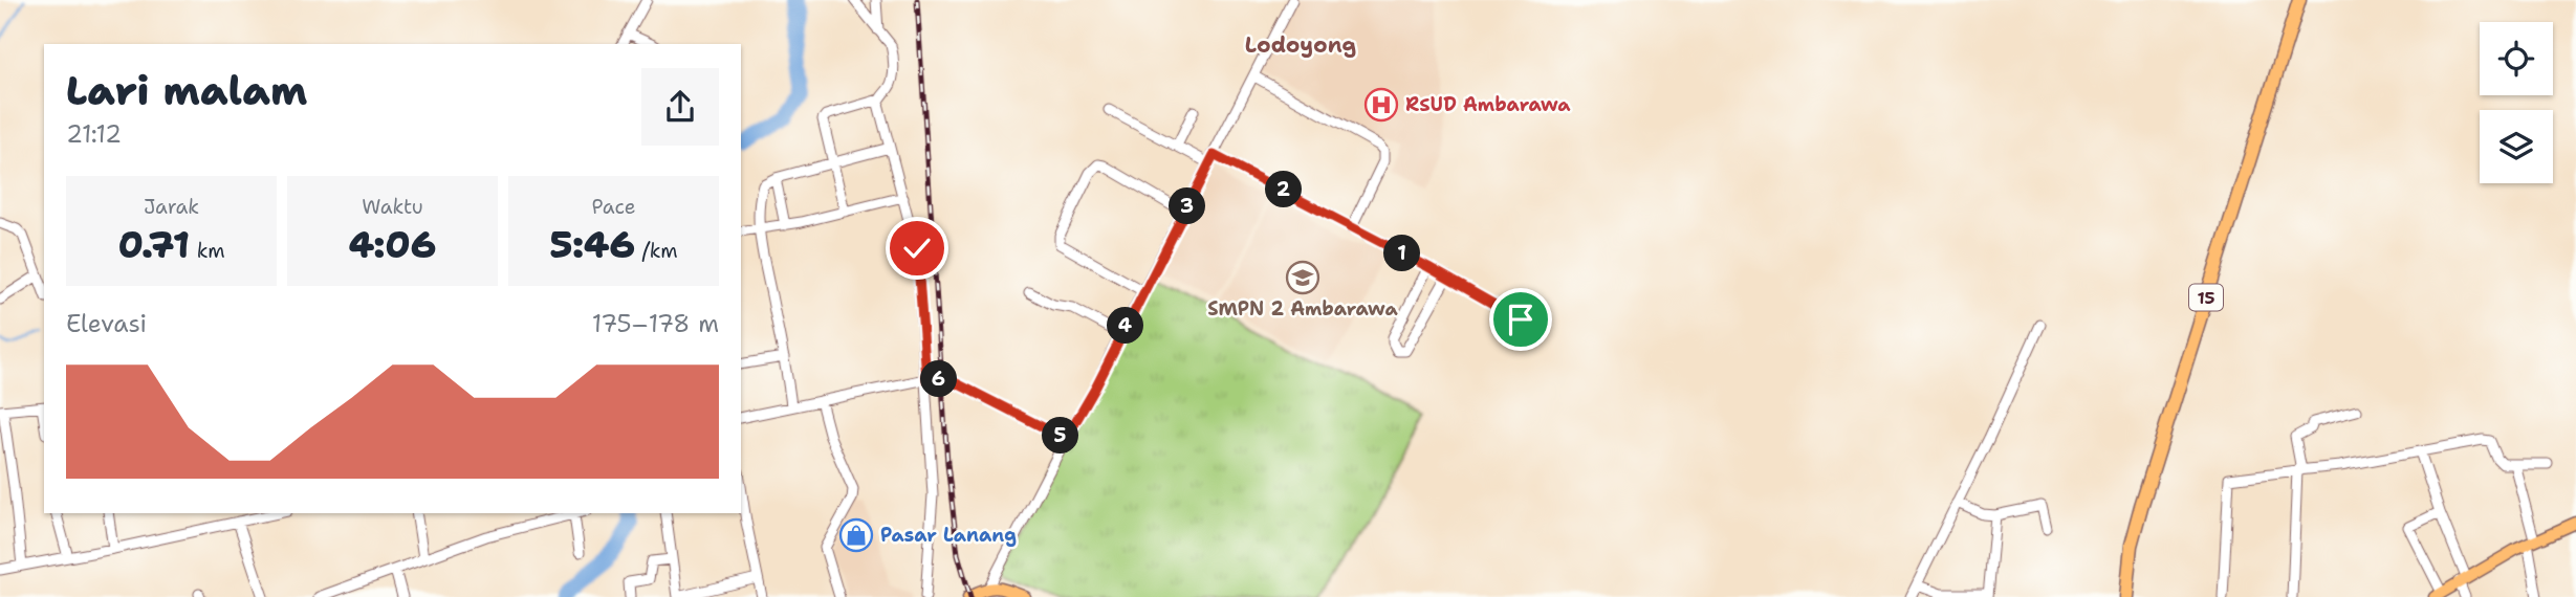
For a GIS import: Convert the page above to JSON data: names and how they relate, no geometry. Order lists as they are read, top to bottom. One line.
{"streets":{"highway":["15"]},"districts":["Lodoyong"],"places":{"hospital":["RSUD Ambarawa"],"school or university":["SMPN 2 Ambarawa"],"shop":["Pasar Lanang"]},"page":{"heading":["Lari malam","21:12"],"stats":[["Jarak","0.71 km"],["Waktu","4:06"],["Pace","5:46 /km"]],"pins":["2","3","1","4","6","5"],"chart":["Elevasi","175–178 m"]}}
